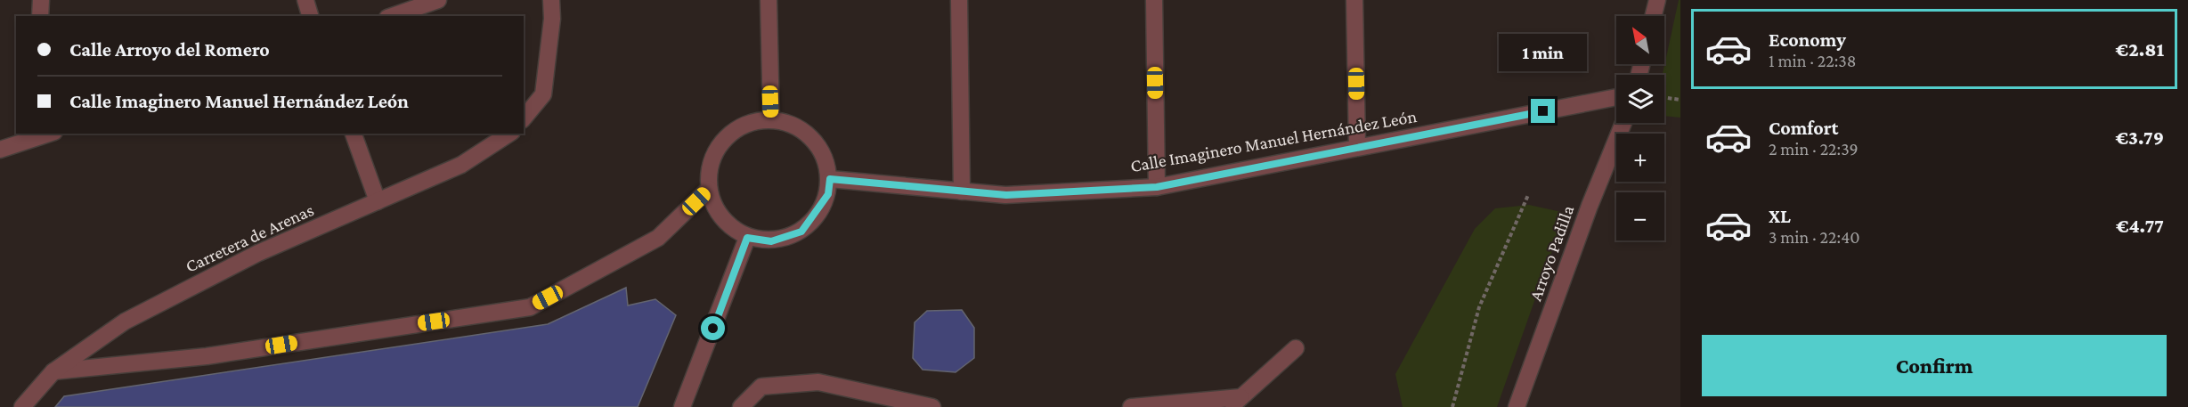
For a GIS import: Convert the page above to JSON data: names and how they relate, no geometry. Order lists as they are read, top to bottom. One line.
{"streets":{"street":["Calle Imaginero Manuel Hernández León","Carretera de Arenas","Arroyo Padilla"]},"north":"top left","page":{"list":[{"name":"Economy","note":"1 min · 22:38","value":"€2.81"},{"name":"Comfort","note":"2 min · 22:39","value":"€3.79"},{"name":"XL","note":"3 min · 22:40","value":"€4.77"}],"map_buttons":["+","−"],"banner":["Calle Arroyo del Romero","Calle Imaginero Manuel Hernández León"],"bubble":"1 min","buttons":"Confirm"}}
